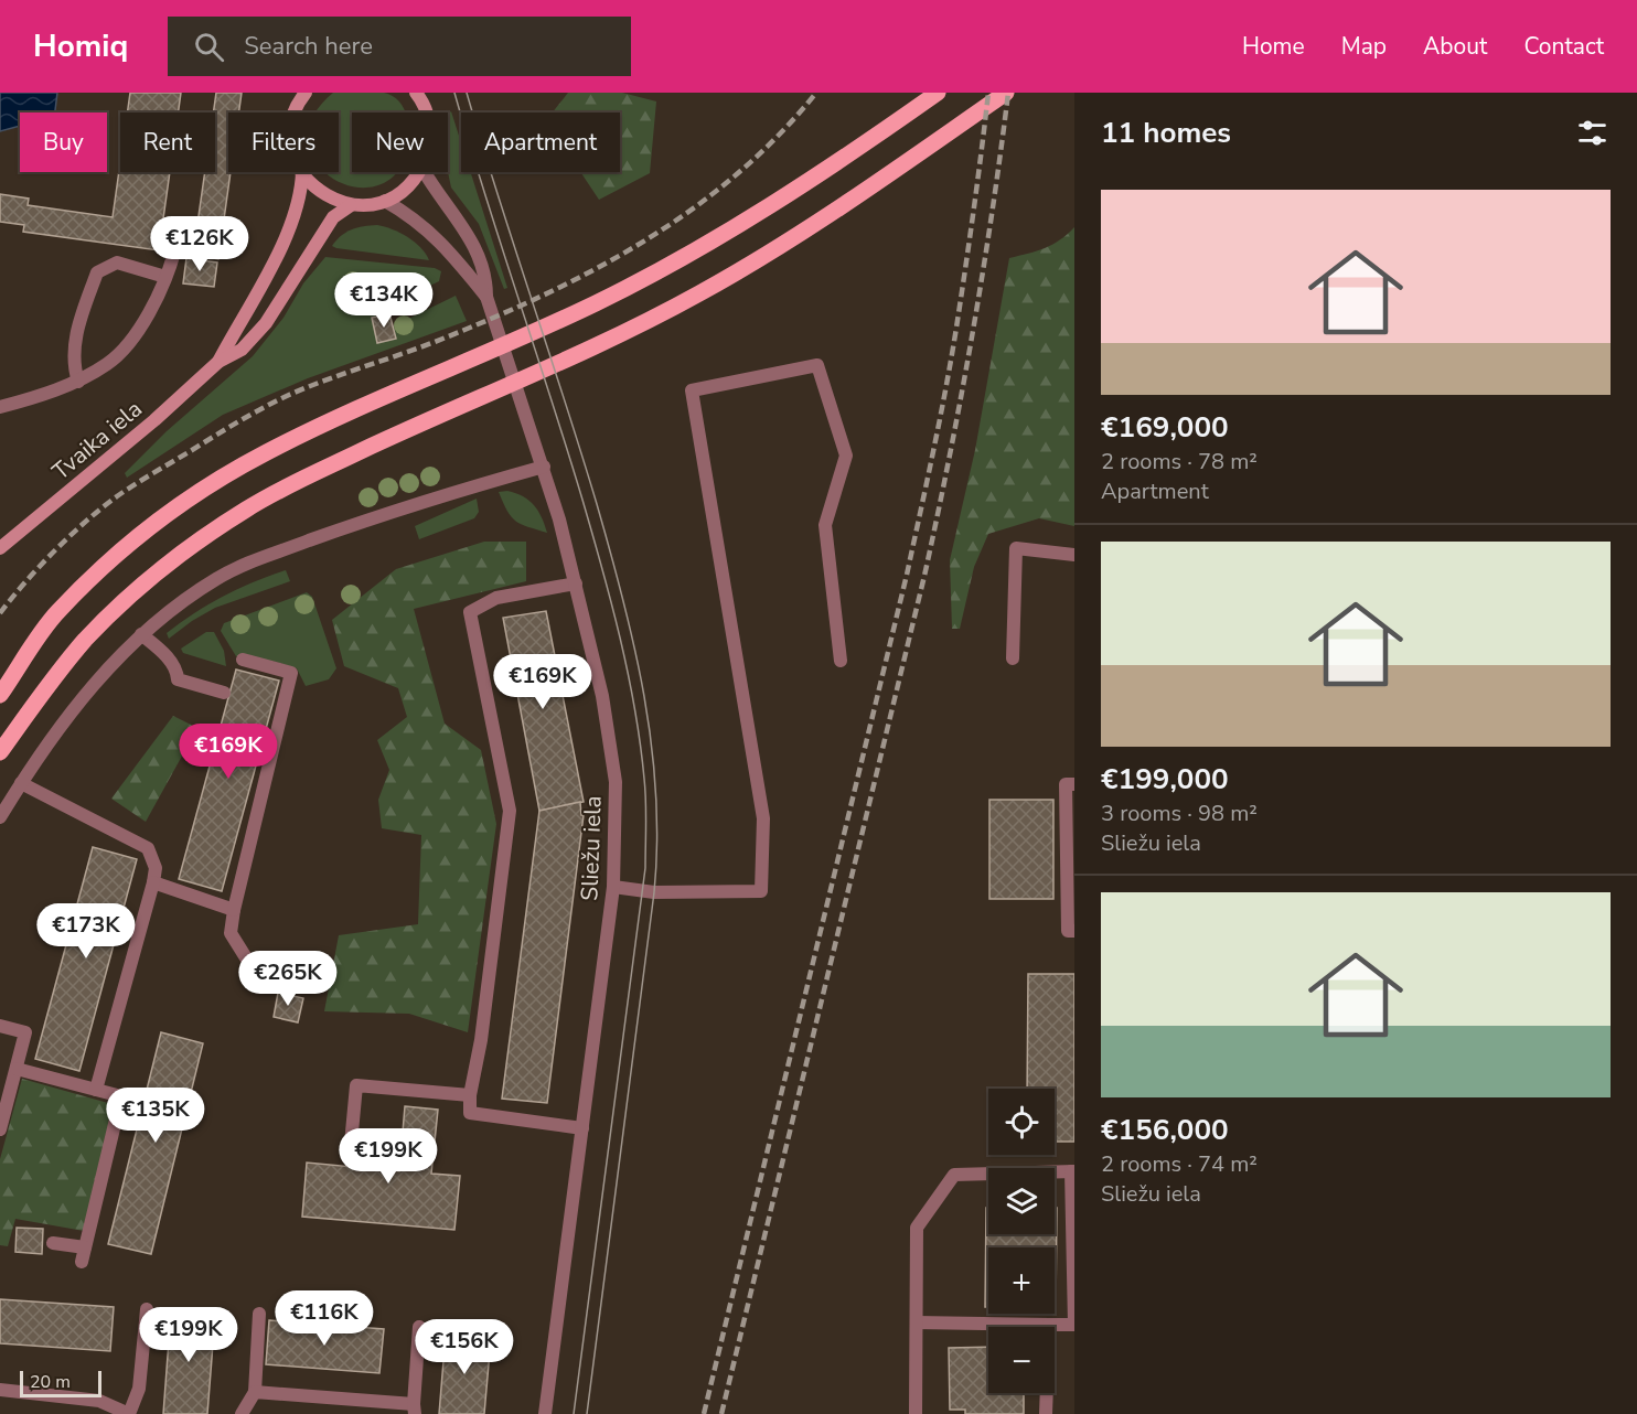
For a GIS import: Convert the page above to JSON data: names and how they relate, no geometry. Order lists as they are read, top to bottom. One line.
{"streets":{"street":["Tvaika iela","Sliežu iela"]},"scale_bar":"20 m","page":{"header":"Homiq","search":"Search here","nav":["Home","Map","About","Contact"],"heading":"11 homes","chip":["Buy","Rent","Filters","New","Apartment"],"list":[{"name":"€169,000","note":"2 rooms · 78 m² · Apartment"},{"name":"€199,000","note":"3 rooms · 98 m² · Sliežu iela"},{"name":"€156,000","note":"2 rooms · 74 m² · Sliežu iela"}],"price":["€126K","€134K","€169K","€169K","€173K","€265K","€135K","€199K","€116K","€199K","€156K"],"map_buttons":["+","−"],"scale":"20 m"}}
